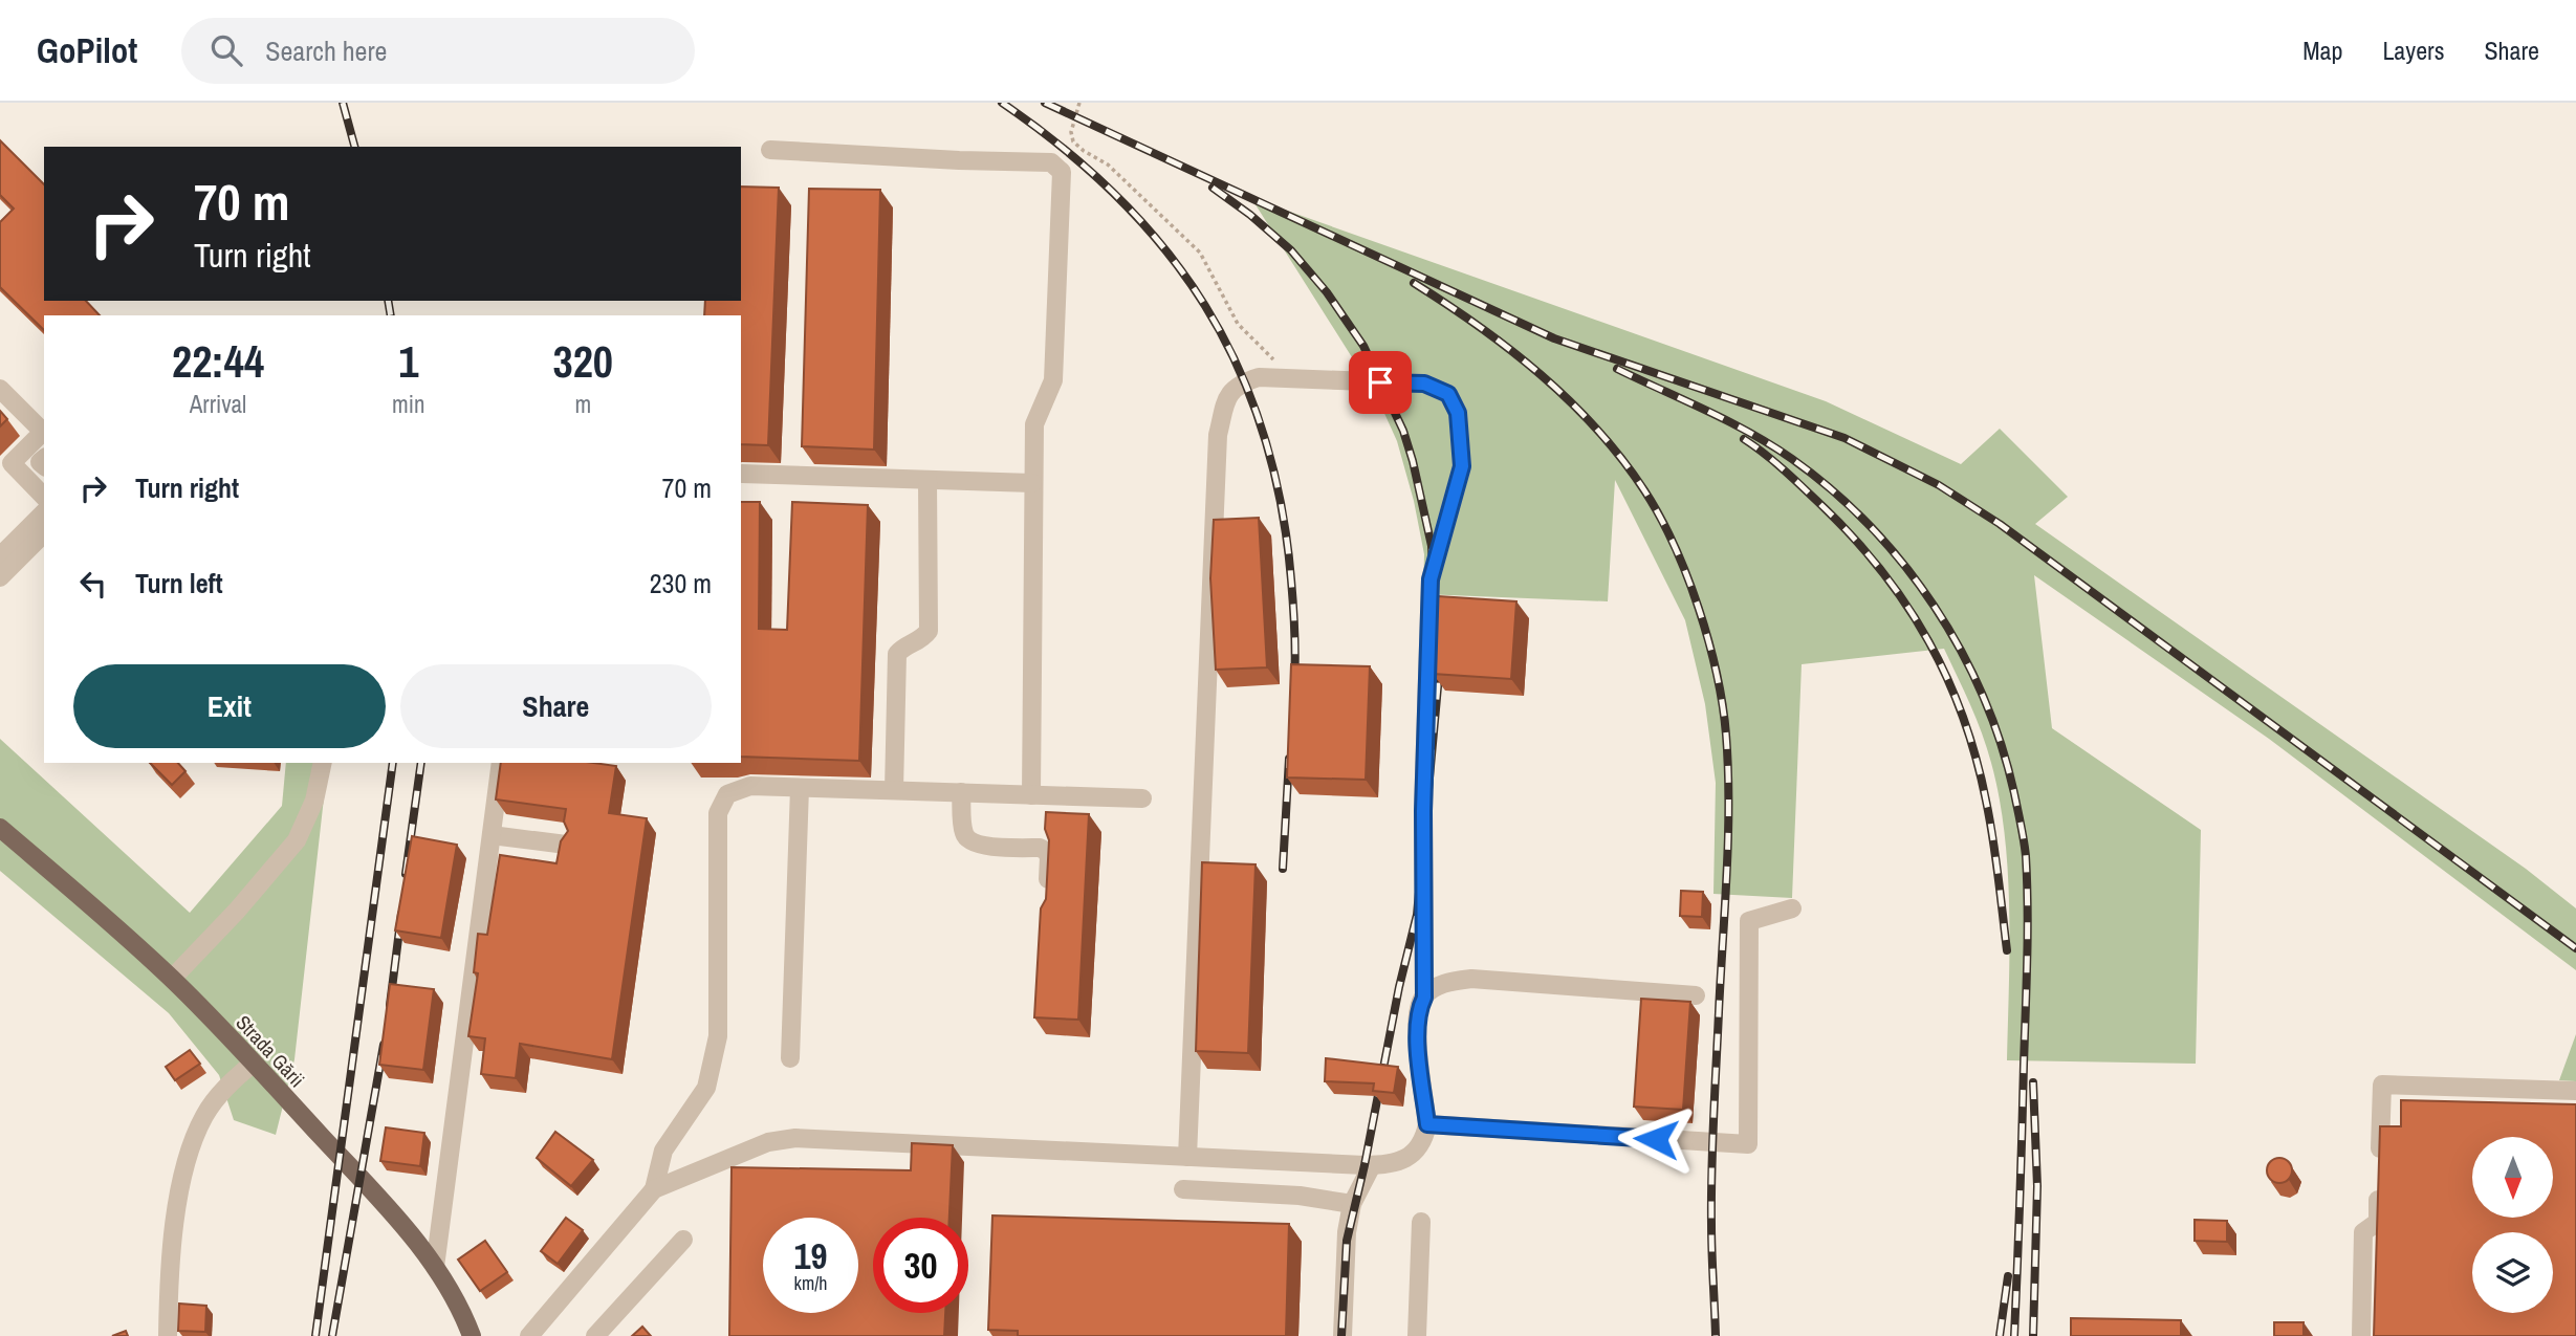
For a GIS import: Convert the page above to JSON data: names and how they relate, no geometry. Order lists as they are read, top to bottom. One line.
{"streets":{"main road":["Strada Gării"]},"north":"bottom","page":{"header":"GoPilot","search":"Search here","nav":["Map","Layers","Share"],"turn":["70 m","Turn right"],"eta":["22:44","Arrival","1","min","320","m"],"list":[{"name":"Turn right","value":"70 m"},{"name":"Turn left","value":"230 m"}],"buttons":["Exit","Share"],"speed":"19 km/h","limit":"30"}}
